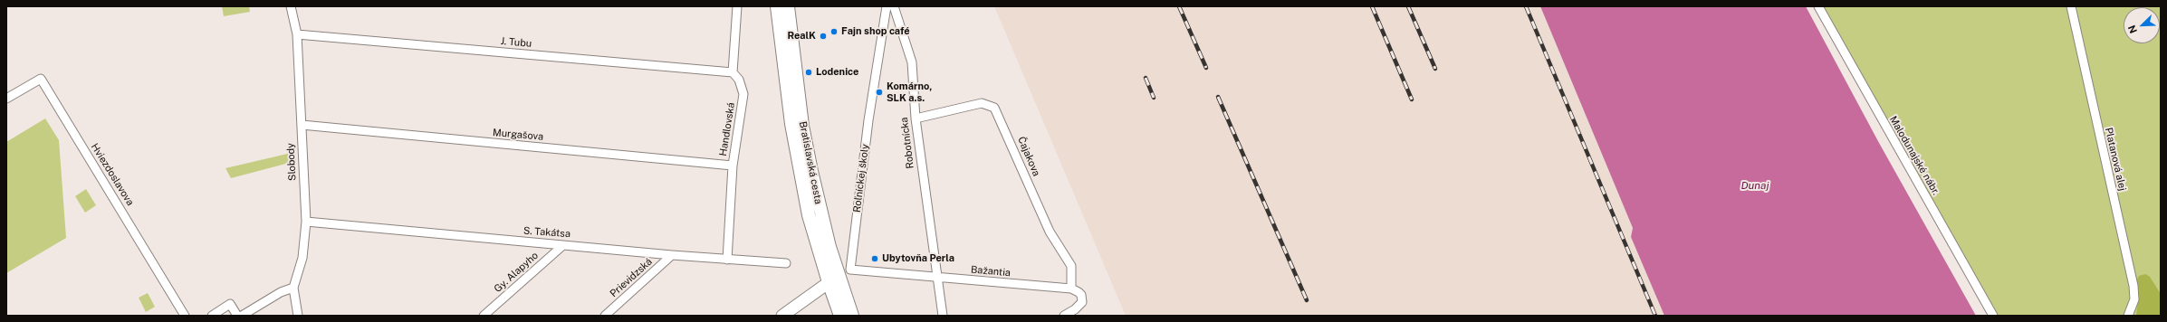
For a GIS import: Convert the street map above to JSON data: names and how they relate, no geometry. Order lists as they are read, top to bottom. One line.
{"streets":{"main road":["Bratislavská cesta"],"street":["J. Tubu","Handlovská","Murgašova","Robotnícka","Malodunajské nábr.","Čajakova","Platanová alej","Slobody","Hviezdoslavova","Roľníckej školy","S. Takátsa","Bažantia","Gy. Alapyho","Prievidzská"]},"crossings":[["J. Tubu","Handlovská"],["J. Tubu","Slobody"],["Handlovská","Murgašova"],["Handlovská","S. Takátsa"],["Murgašova","Slobody"],["Robotnícka","Čajakova"],["Robotnícka","Bažantia"],["Čajakova","Bažantia"],["Slobody","S. Takátsa"],["Roľníckej školy","Bažantia"],["S. Takátsa","Gy. Alapyho"],["S. Takátsa","Prievidzská"]],"water":["Dunaj"],"places":["Fajn shop café","RealK","Lodenice","Komárno, SLK a.s.","Ubytovňa Perla"],"north":"bottom left"}
